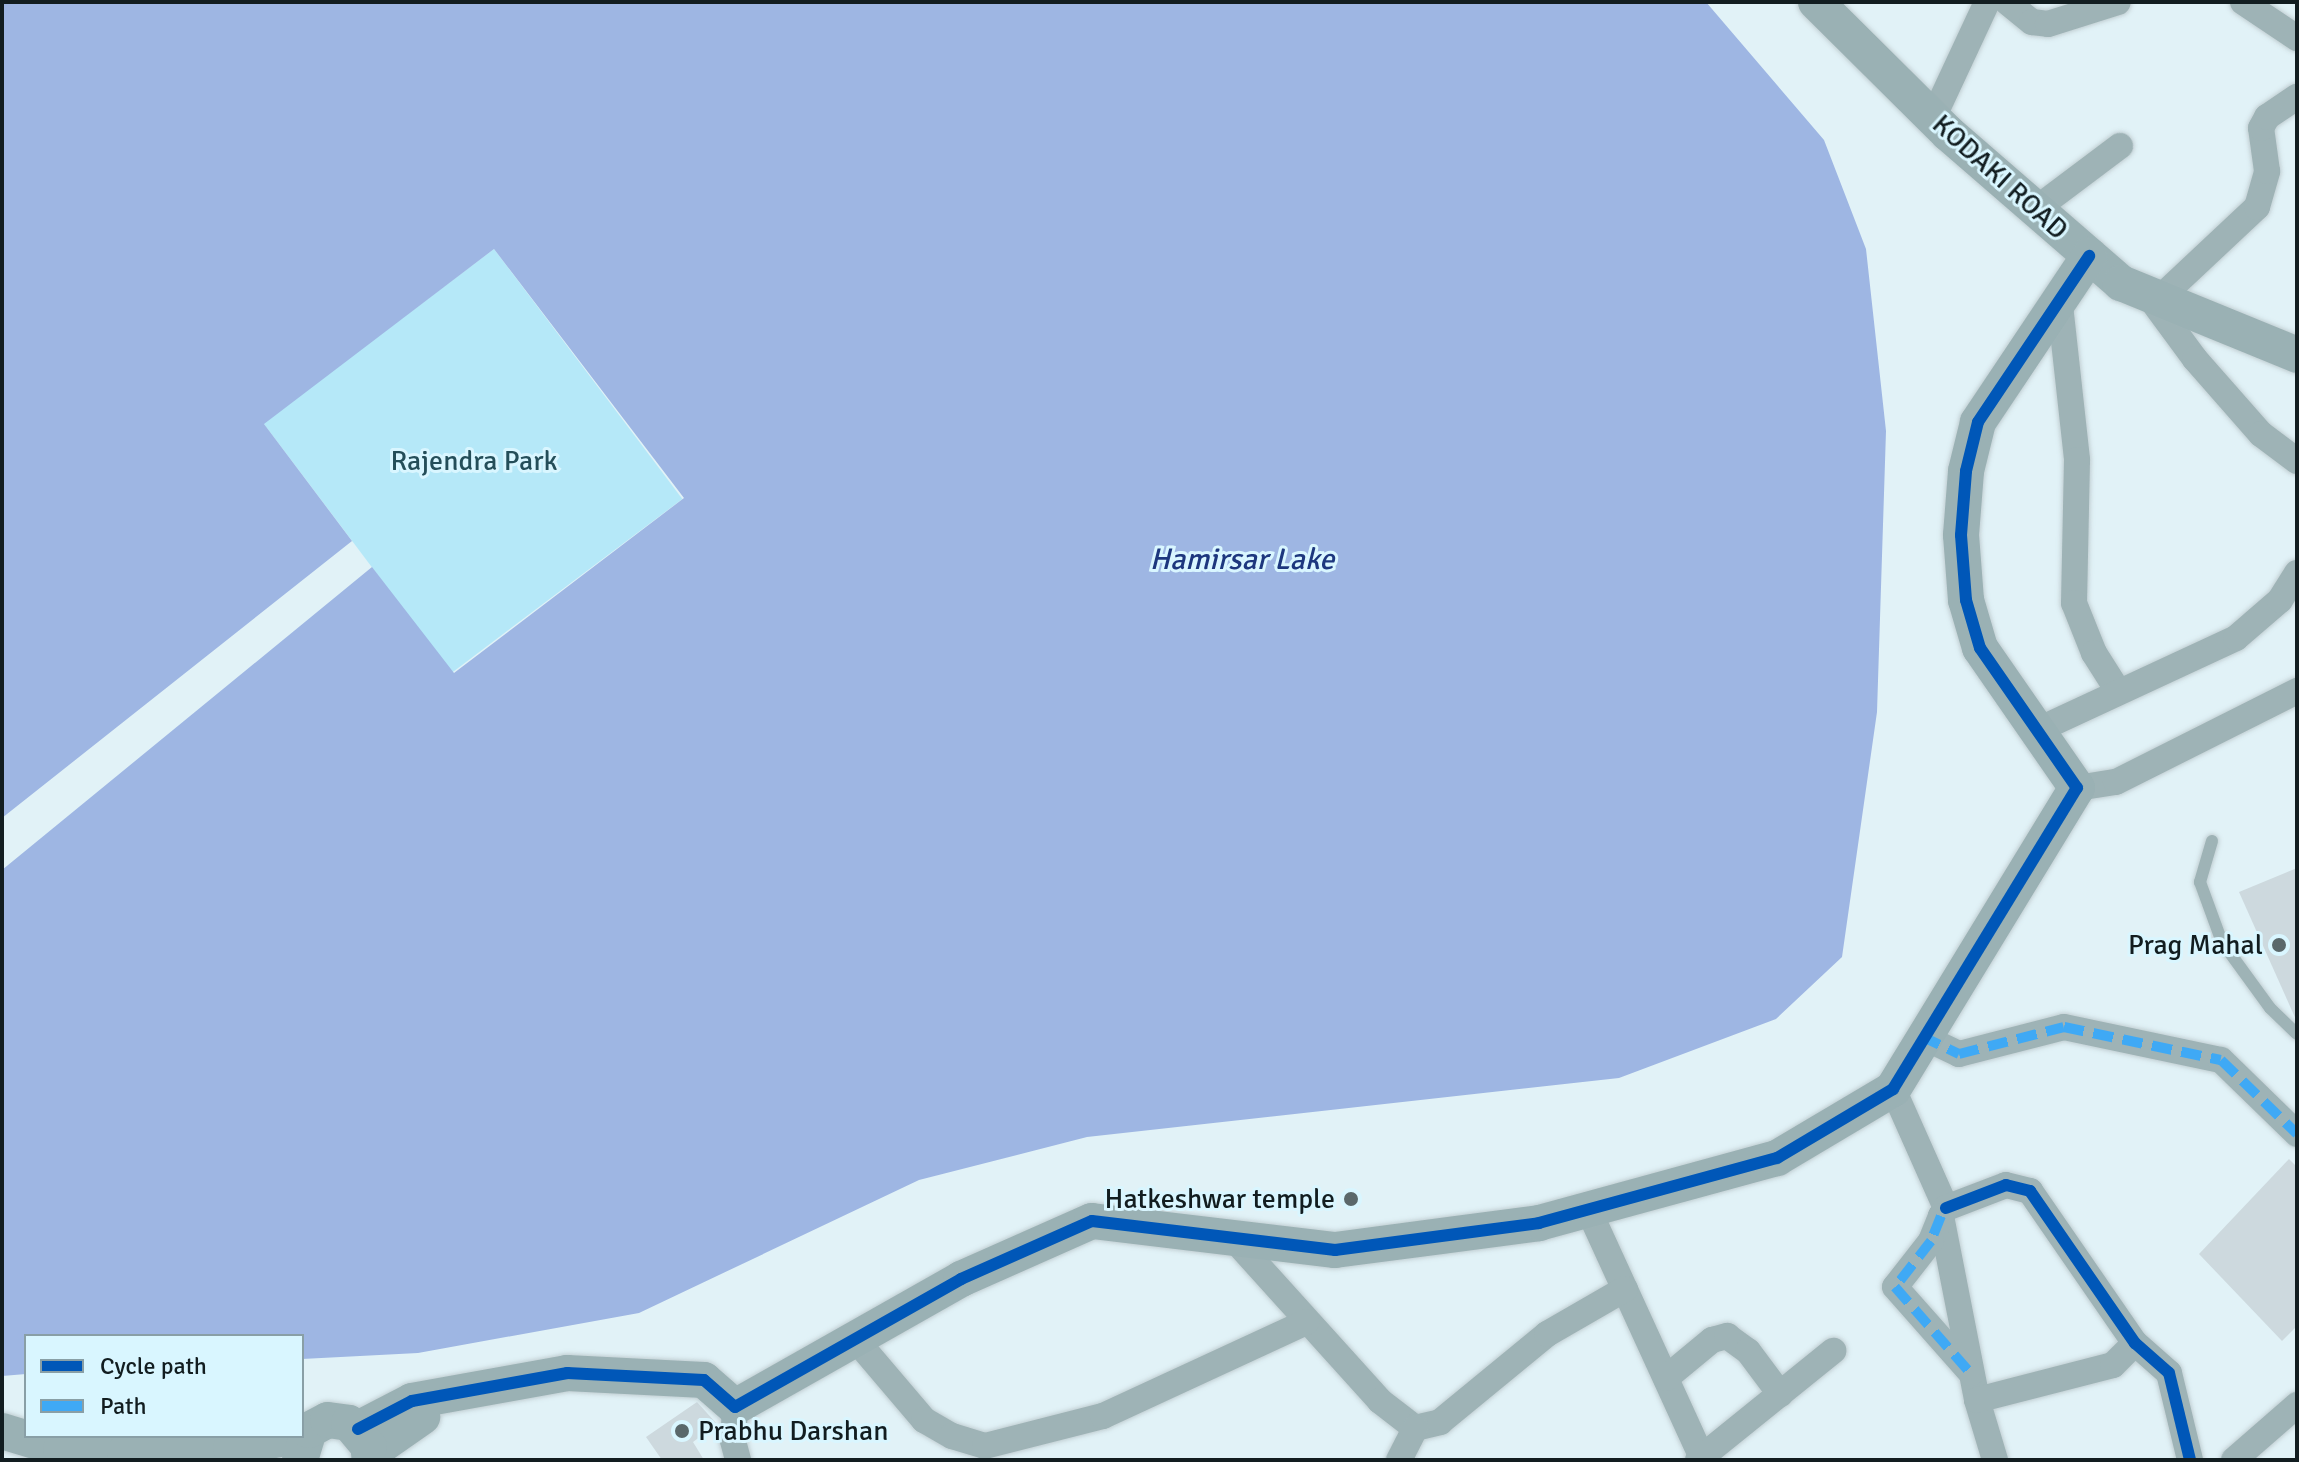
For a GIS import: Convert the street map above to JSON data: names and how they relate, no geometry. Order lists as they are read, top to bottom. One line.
{"streets":{"street":["KODAKI ROAD"]},"water":["Hamirsar Lake"],"parks":["Rajendra Park"],"places":["Prag Mahal","Hatkeshwar temple","Prabhu Darshan"],"legend":["Cycle path","Path"]}
